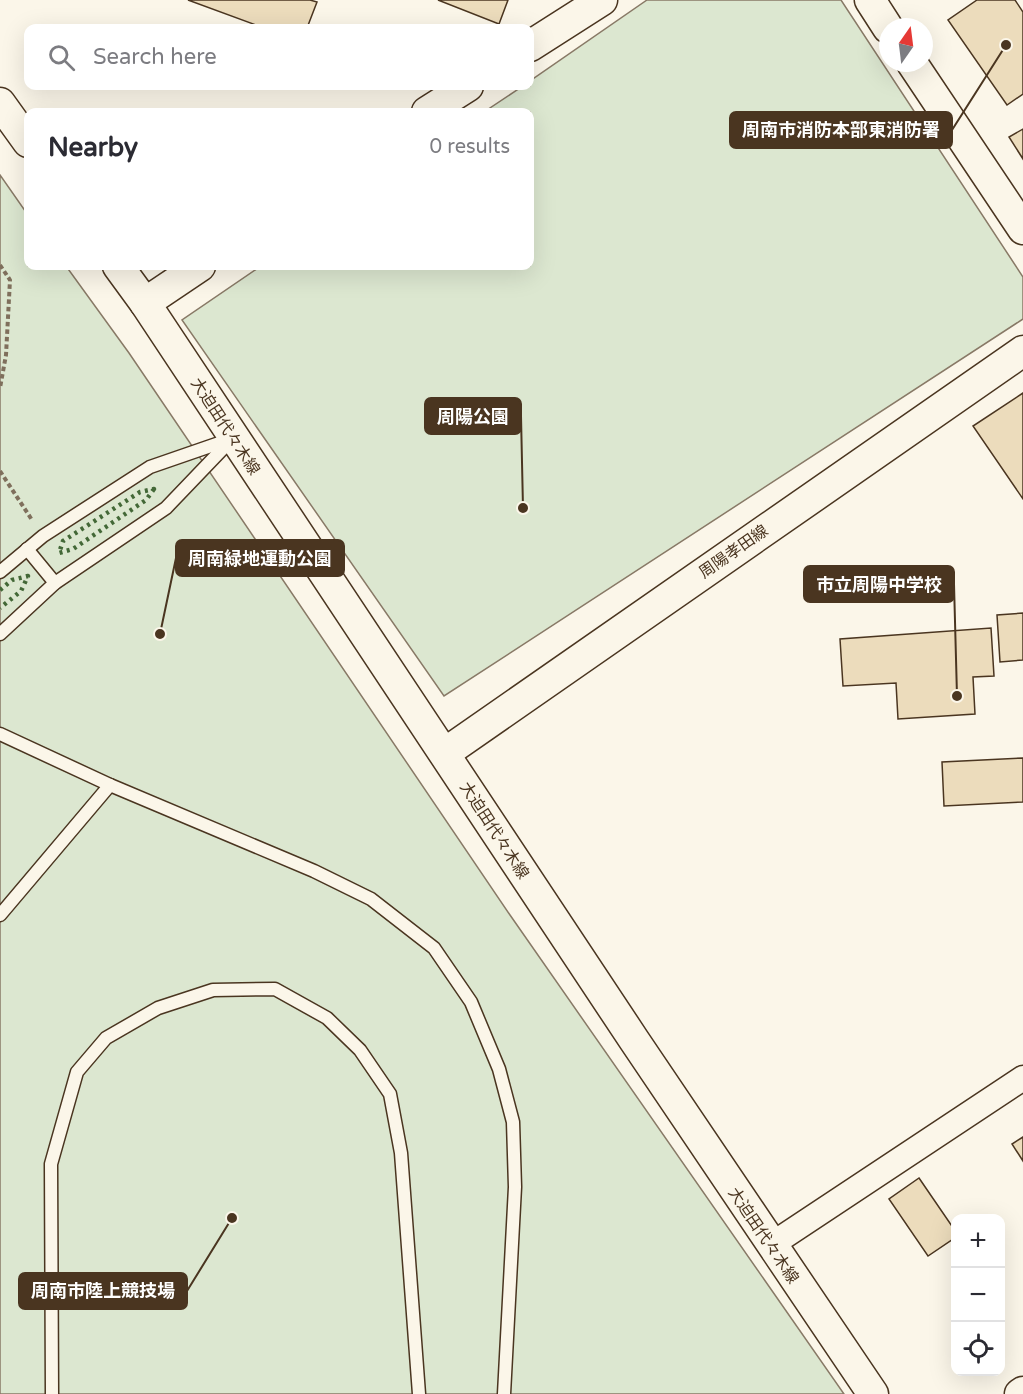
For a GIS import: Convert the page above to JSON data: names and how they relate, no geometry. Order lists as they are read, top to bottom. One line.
{"streets":{"street":["大迫田代々木線","周陽孝田線"]},"crossings":[["大迫田代々木線","周陽孝田線"]],"places":["周南市消防本部東消防署","周陽公園","周南緑地運動公園","市立周陽中学校","周南市陸上競技場"],"north":"top","page":{"search":"Search here","heading":["Nearby","0 results"],"map_buttons":["+","−"]}}
